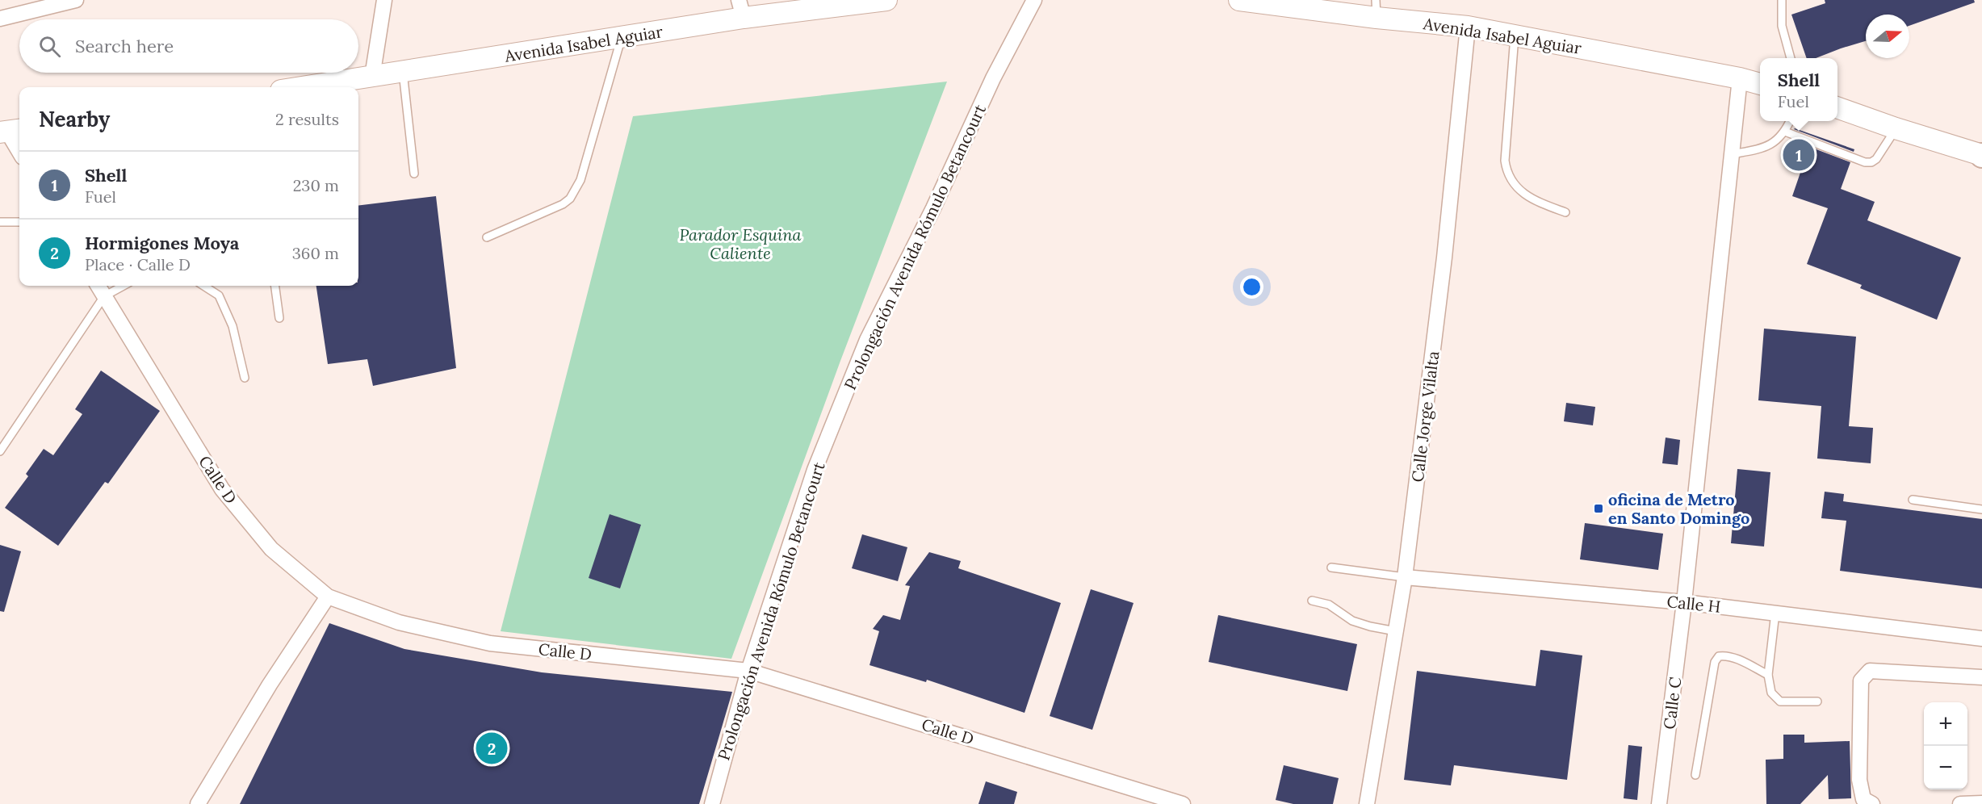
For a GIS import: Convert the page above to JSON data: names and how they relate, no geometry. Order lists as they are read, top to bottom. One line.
{"streets":{"main road":["Avenida Isabel Aguiar"],"street":["Prolongación Avenida Rómulo Betancourt","Calle Jorge Vilalta","Calle D","Calle H","Calle C"]},"crossings":[["Avenida Isabel Aguiar","Calle Jorge Vilalta"],["Avenida Isabel Aguiar","Calle C"],["Prolongación Avenida Rómulo Betancourt","Calle D"],["Calle Jorge Vilalta","Calle H"],["Calle H","Calle C"]],"parks":["Parador Esquina Caliente"],"places":{"transit":["oficina de Metro en Santo Domingo"]},"north":"right","page":{"search":"Search here","popup":["Shell","Fuel"],"heading":["Nearby","2 results"],"pins":["1","2"],"list":[{"mark":"1","name":"Shell","note":"Fuel","value":"230 m"},{"mark":"2","name":"Hormigones Moya","note":"Place · Calle D","value":"360 m"}],"map_buttons":["+","−"]}}
